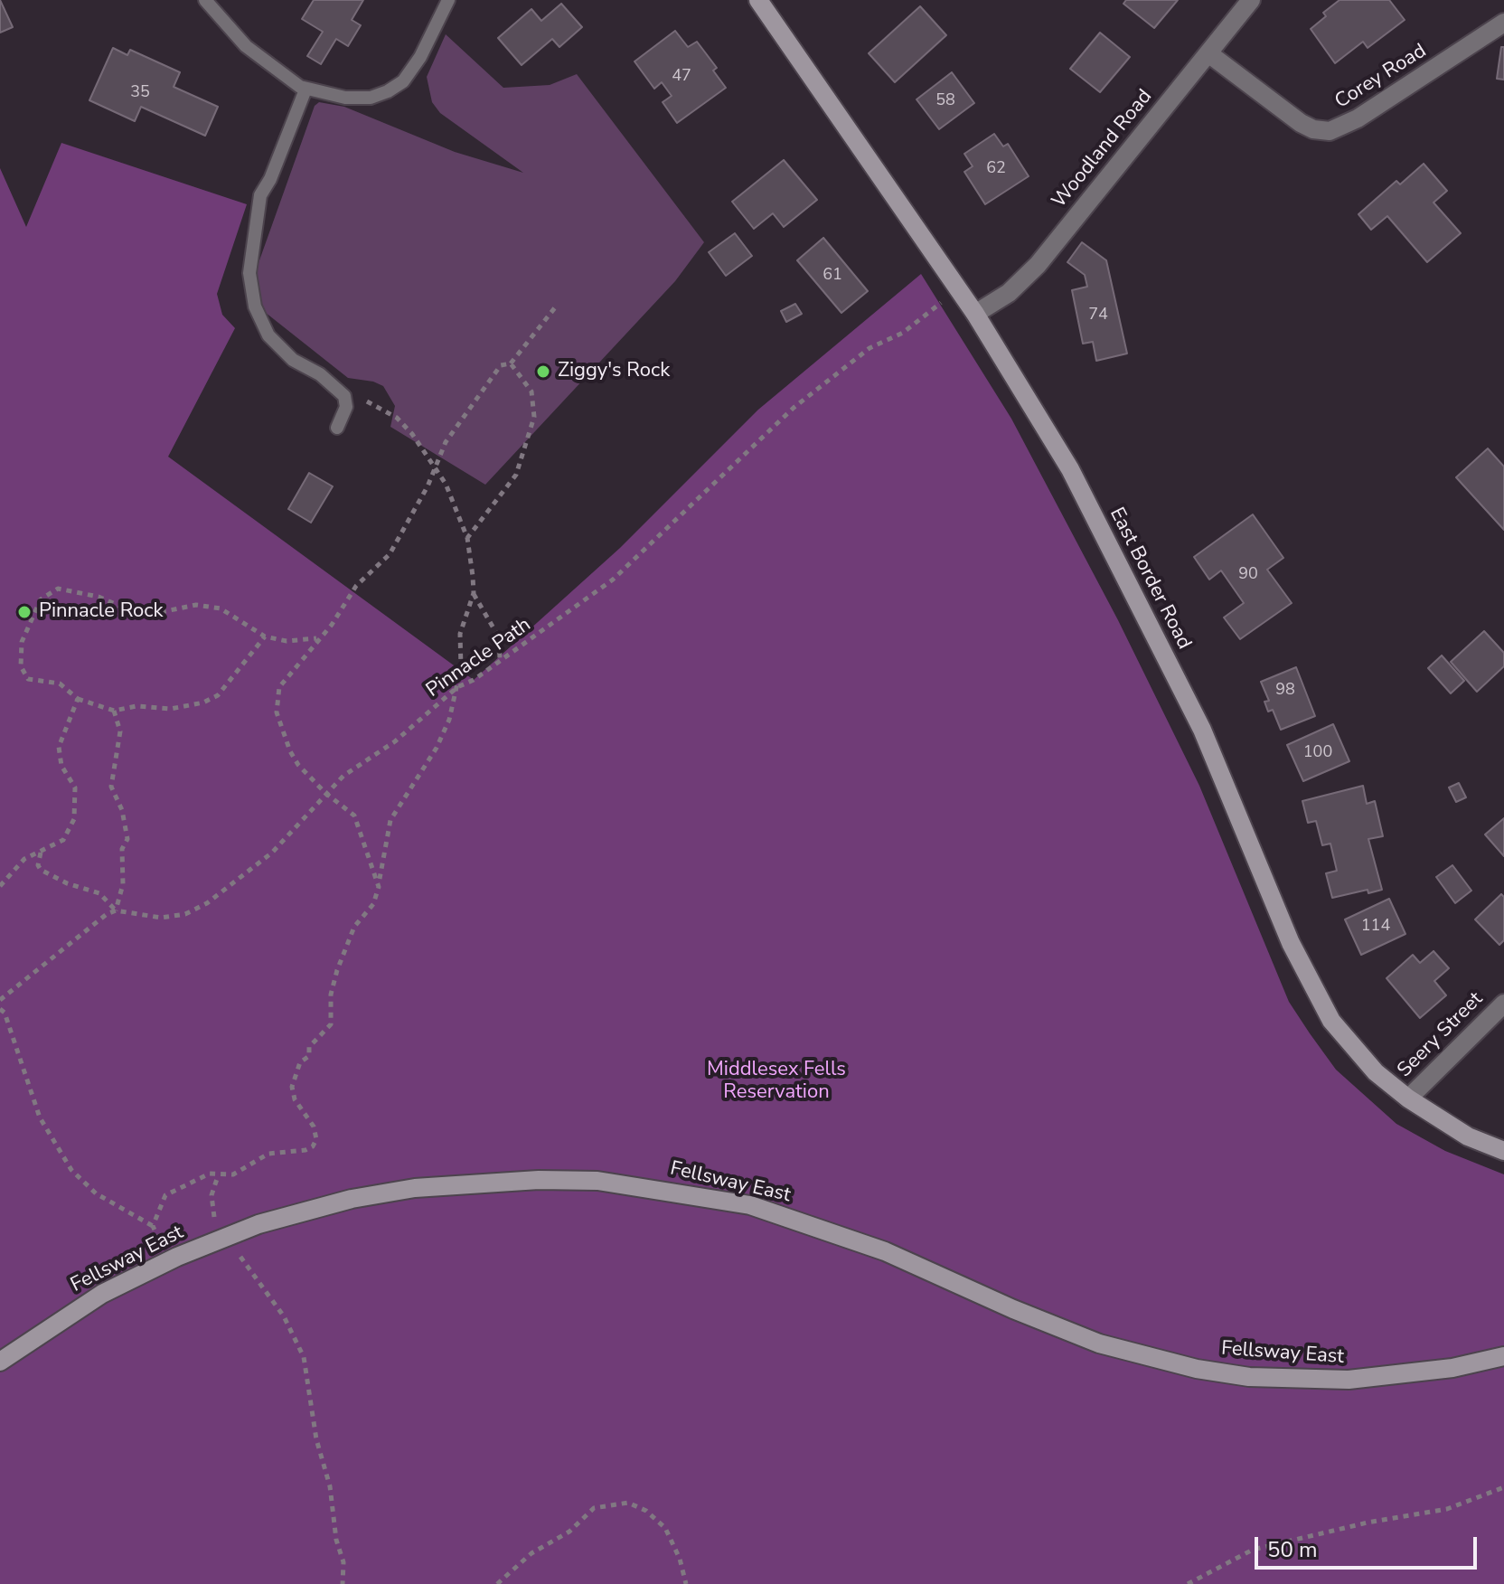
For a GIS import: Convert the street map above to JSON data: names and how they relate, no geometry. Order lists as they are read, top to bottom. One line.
{"streets":{"main road":["East Border Road","Fellsway East"],"street":["Corey Road","Woodland Road","Seery Street"],"path":["Pinnacle Path"]},"crossings":[["Corey Road","Woodland Road"],["Woodland Road","East Border Road"],["East Border Road","Pinnacle Path"],["East Border Road","Seery Street"]],"parks":["Middlesex Fells Reservation"],"places":["Ziggy's Rock","Pinnacle Rock"],"house_numbers":["47","35","58","62","61","74","90","98","100","114"],"scale_bar":"50 m"}
